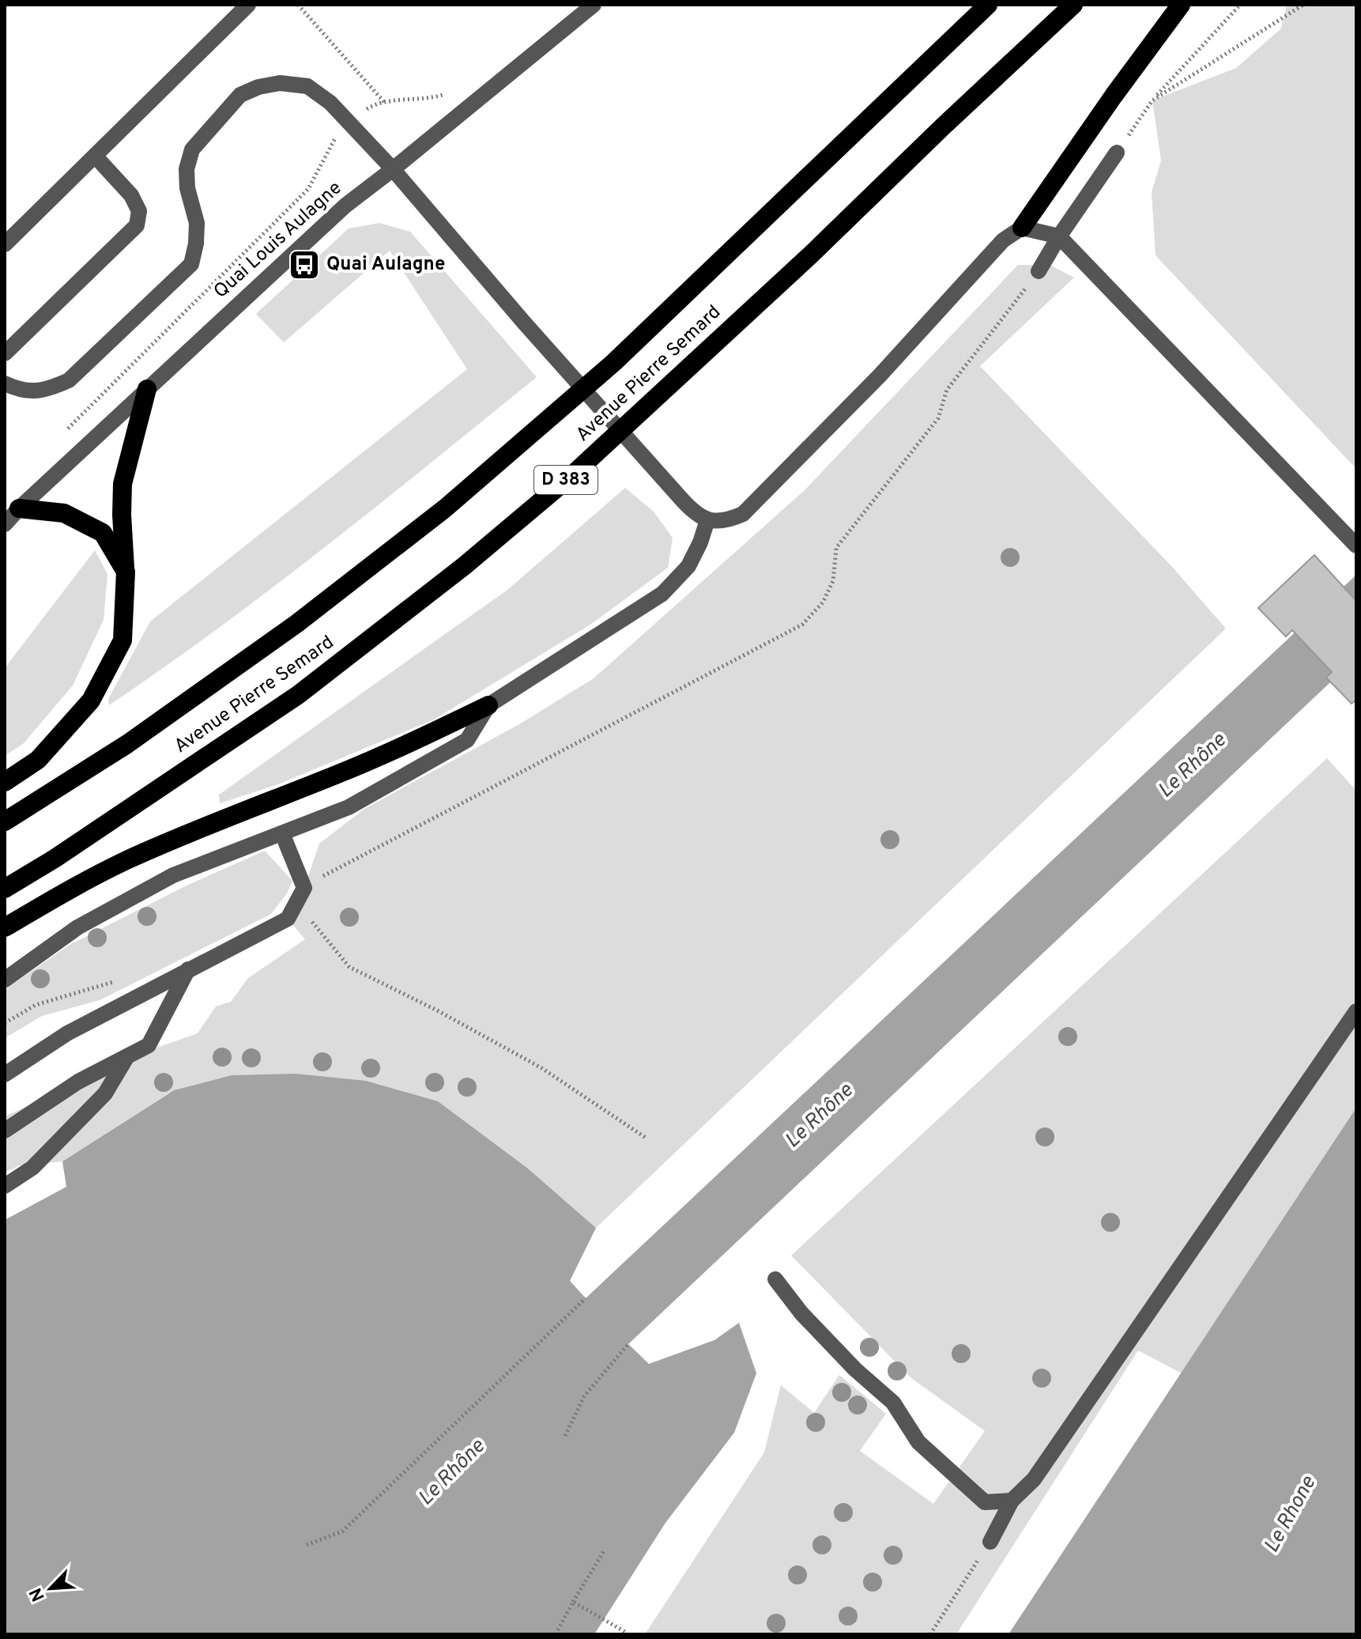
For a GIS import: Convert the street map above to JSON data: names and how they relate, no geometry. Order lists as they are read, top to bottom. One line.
{"streets":{"highway":["Avenue Pierre Semard","D 383"],"street":["Quai Louis Aulagne"]},"water":["Le Rhône","Le Rhone"],"places":{"bus stop":["Quai Aulagne"]},"north":"bottom left"}
